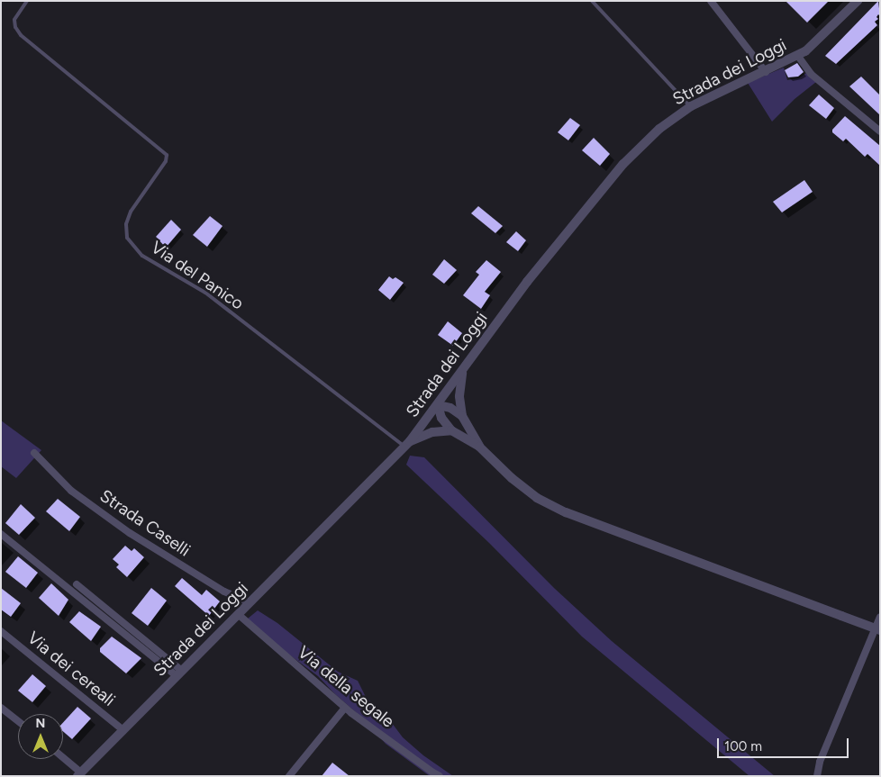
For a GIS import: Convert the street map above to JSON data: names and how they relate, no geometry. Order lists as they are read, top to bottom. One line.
{"streets":{"street":["Strada dei Loggi","Strada Caselli","Via dei cereali","Via della segale"],"lane":["Via del Panico"]},"crossings":[["Strada dei Loggi","Via del Panico"],["Strada dei Loggi","Strada Caselli"],["Strada dei Loggi","Via dei cereali"],["Strada dei Loggi","Via della segale"]],"scale_bar":"100 m","north":"top"}
